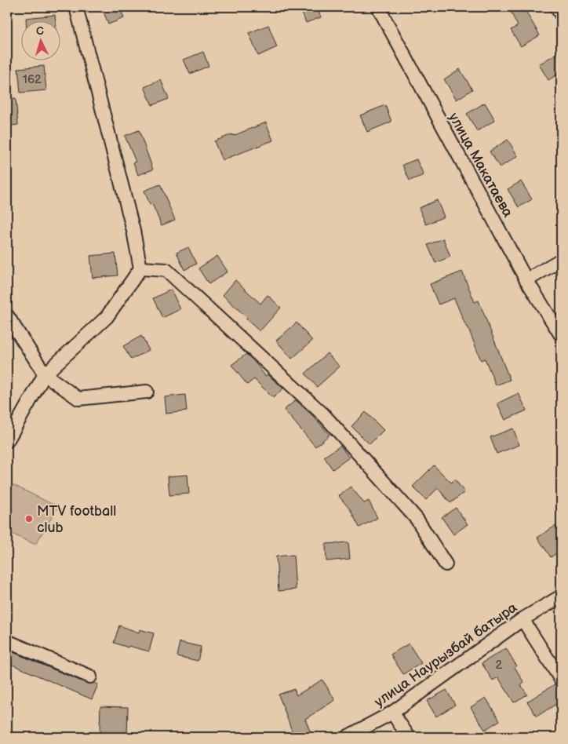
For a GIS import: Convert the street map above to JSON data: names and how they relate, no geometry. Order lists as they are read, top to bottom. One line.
{"streets":{"street":["улица Макатаева","улица Наурызбай батыра"]},"places":["MTV football club"],"house_numbers":["162","2"],"north":"top"}
